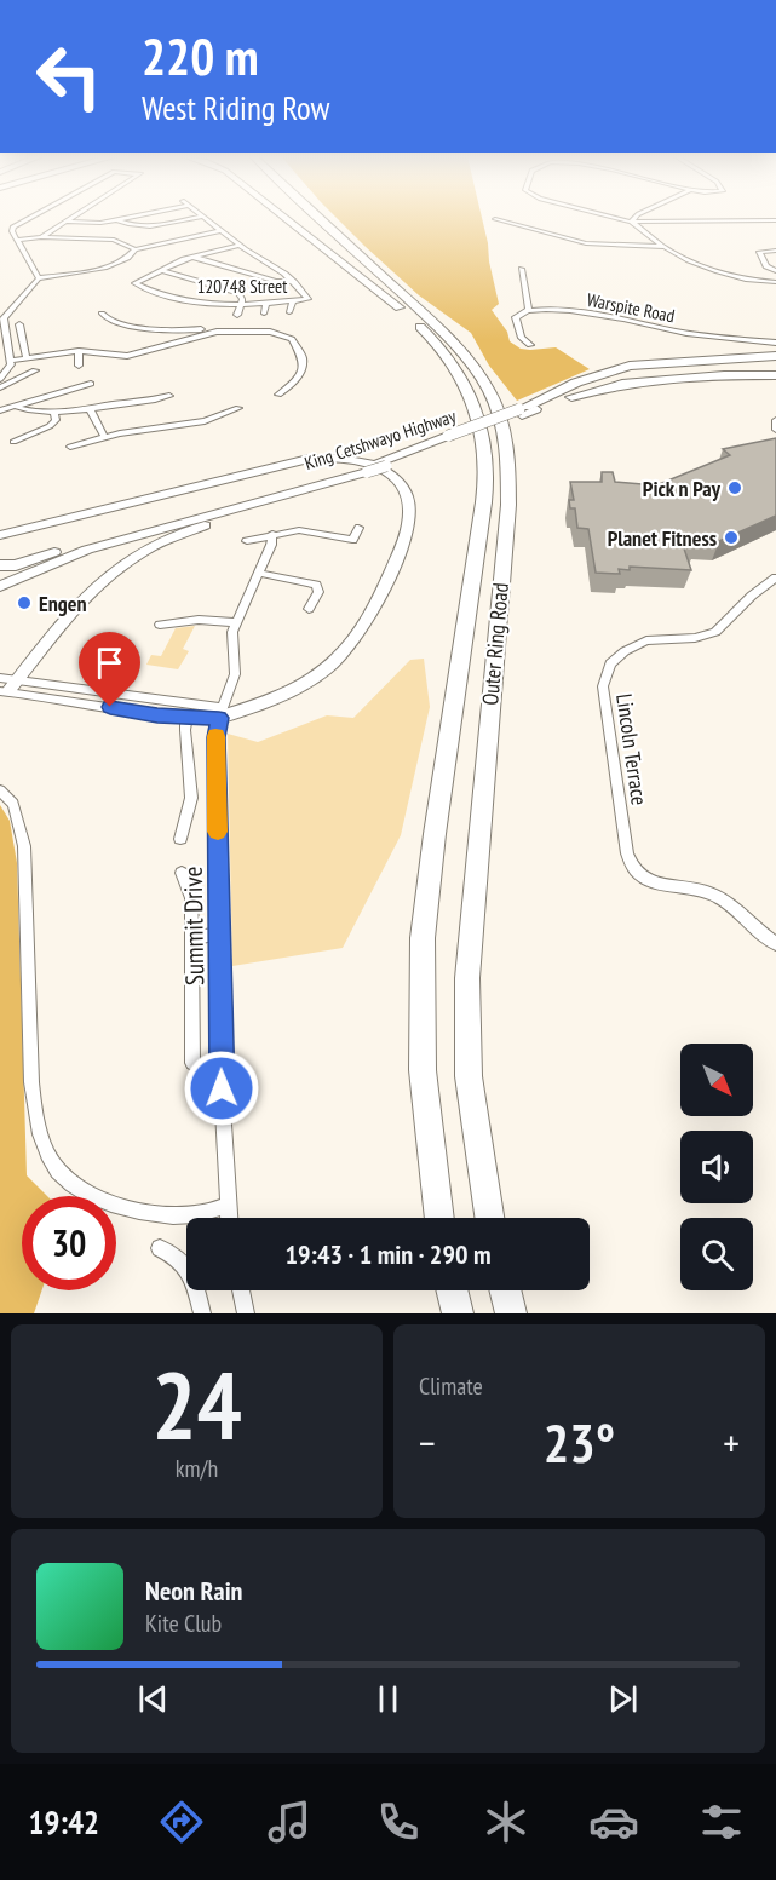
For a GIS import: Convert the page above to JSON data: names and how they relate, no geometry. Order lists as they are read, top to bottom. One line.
{"streets":{"highway":["King Cetshwayo Highway","Outer Ring Road"],"street":["120748 Street","Warspite Road","Lincoln Terrace","Summit Drive"]},"places":["Pick n Pay","Planet Fitness","Engen"],"north":"bottom right","page":{"turn":["220 m","West Riding Row"],"limit":"30","trip":"19:43 · 1 min · 290 m","tile":[["24","km/h"],"Climate"],"heat":["−","23°","+"],"song":["Neon Rain","Kite Club"],"tabs":"19:42"}}
